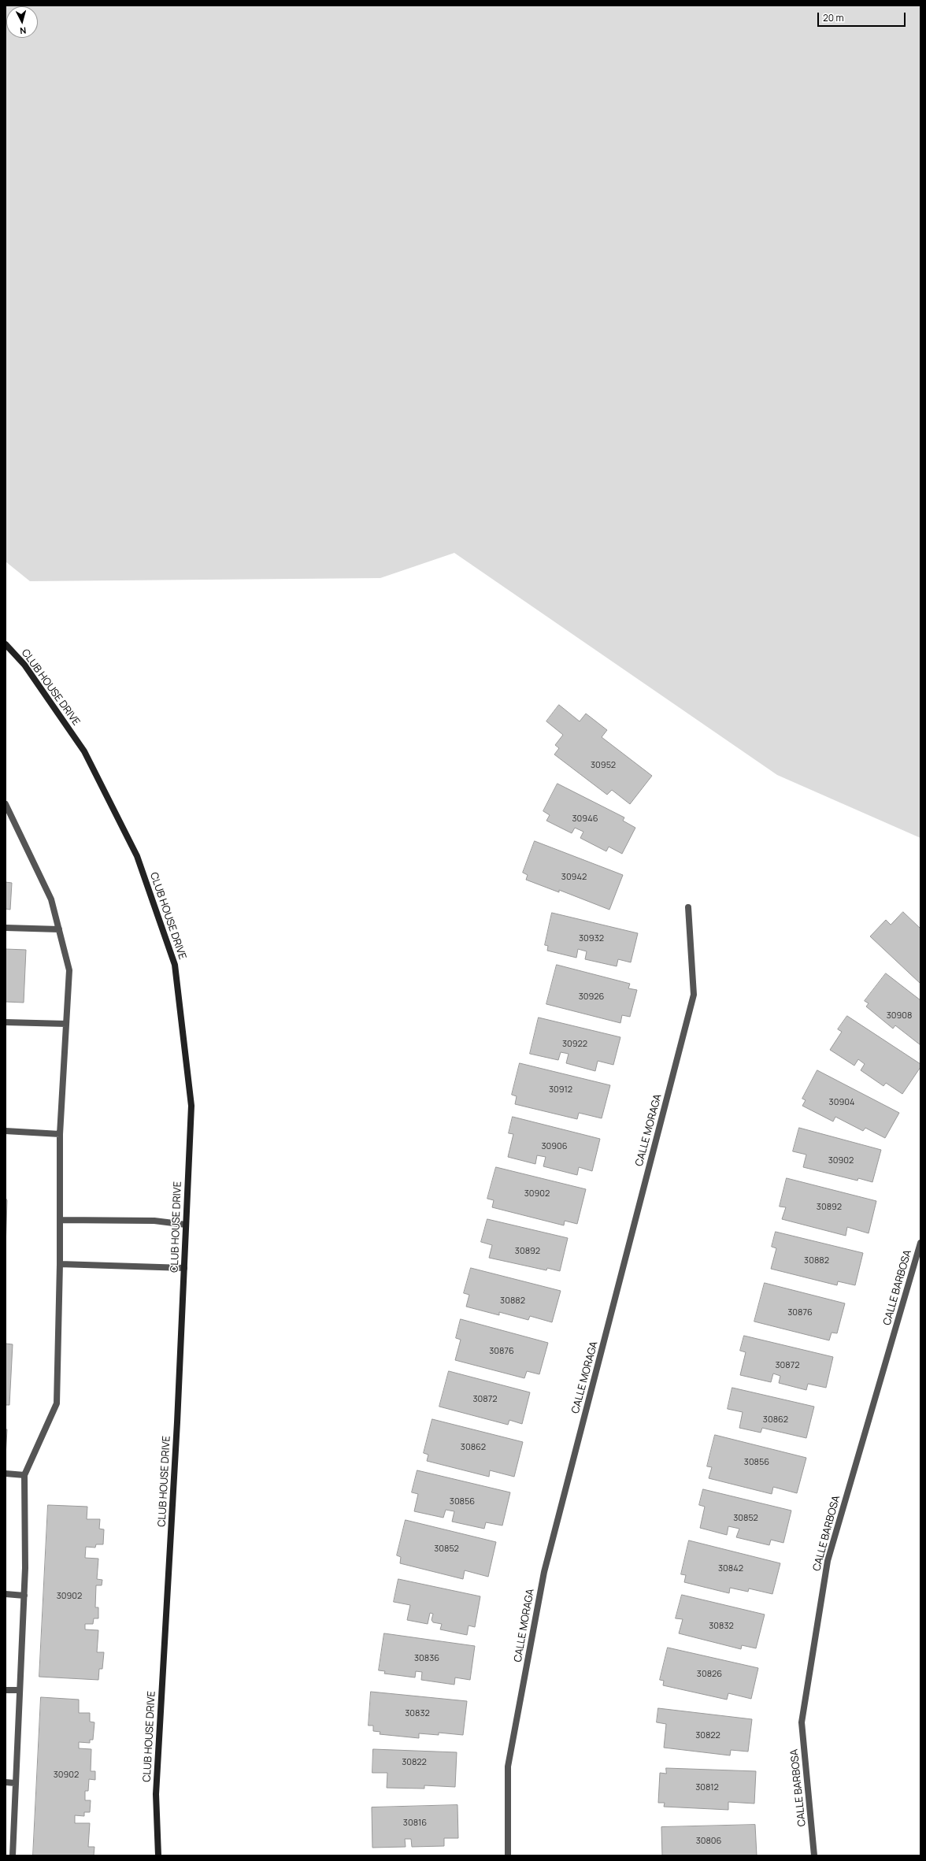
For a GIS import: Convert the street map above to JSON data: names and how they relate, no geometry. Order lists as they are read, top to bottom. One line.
{"streets":{"street":["CLUB HOUSE DRIVE","CALLE MORAGA","CALLE BARBOSA"]},"house_numbers":["30952","30946","30942","30932","30926","30908","30922","30912","30904","30906","30902","30902","30892","30892","30882","30882","30876","30876","30872","30872","30862","30862","30856","30856","30852","30852","30842","30902","30832","30836","30826","30832","30822","30822","30902","30812","30816","30806"],"scale_bar":"20 m","north":"bottom"}
